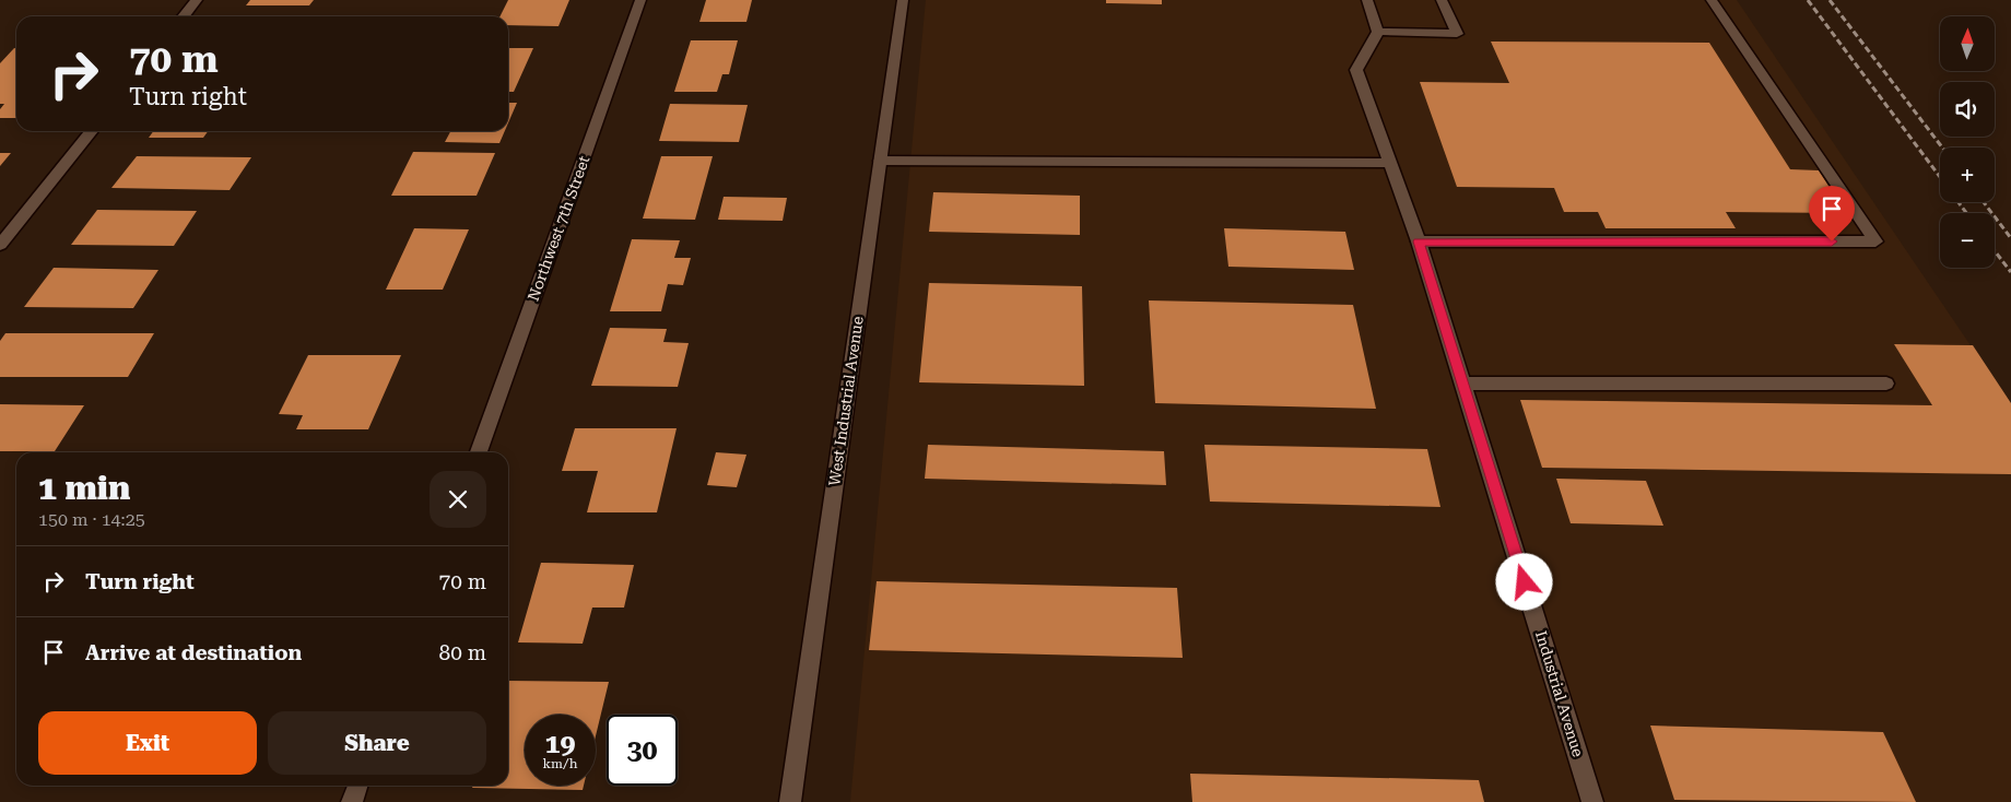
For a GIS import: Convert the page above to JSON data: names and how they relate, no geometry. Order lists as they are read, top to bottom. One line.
{"streets":{"street":["Northwest 7th Street","West Industrial Avenue","Industrial Avenue"]},"north":"top","page":{"map_buttons":["+","−"],"turn":["70 m","Turn right"],"heading":["1 min","150 m · 14:25"],"list":[{"name":"Turn right","value":"70 m"},{"name":"Arrive at destination","value":"80 m"}],"buttons":["Exit","Share"],"speed":"19 km/h","limit":"30"}}
